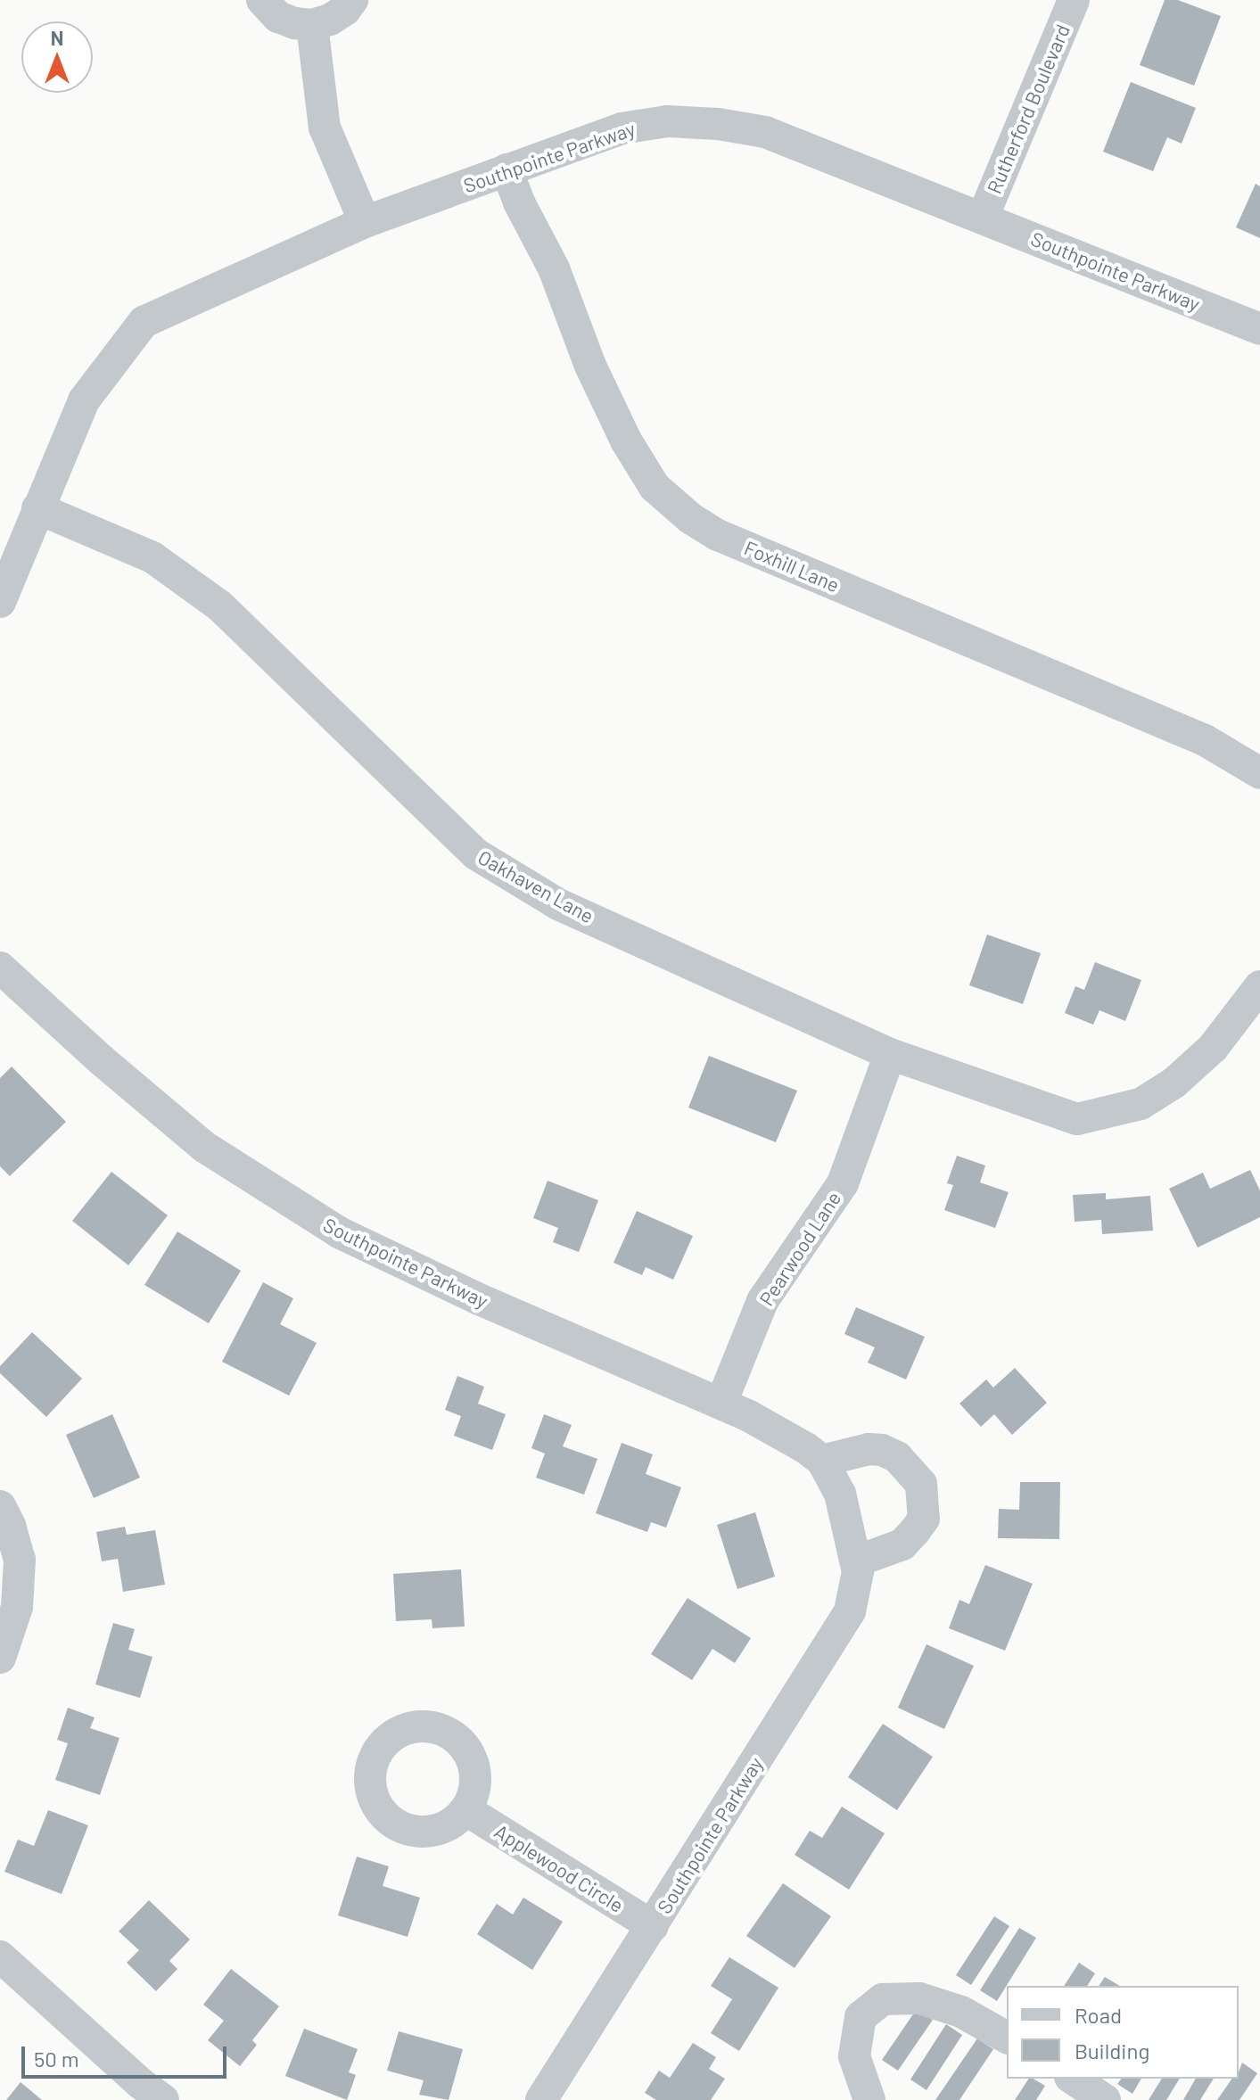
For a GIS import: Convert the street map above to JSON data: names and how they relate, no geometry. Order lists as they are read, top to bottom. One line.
{"streets":{"street":["Rutherford Boulevard","Southpointe Parkway","Foxhill Lane","Oakhaven Lane","Pearwood Lane","Applewood Circle"]},"crossings":[["Rutherford Boulevard","Southpointe Parkway"],["Southpointe Parkway","Foxhill Lane"],["Southpointe Parkway","Oakhaven Lane"],["Southpointe Parkway","Pearwood Lane"],["Southpointe Parkway","Applewood Circle"],["Oakhaven Lane","Pearwood Lane"]],"legend":["Road","Building"],"scale_bar":"50 m","north":"top"}
